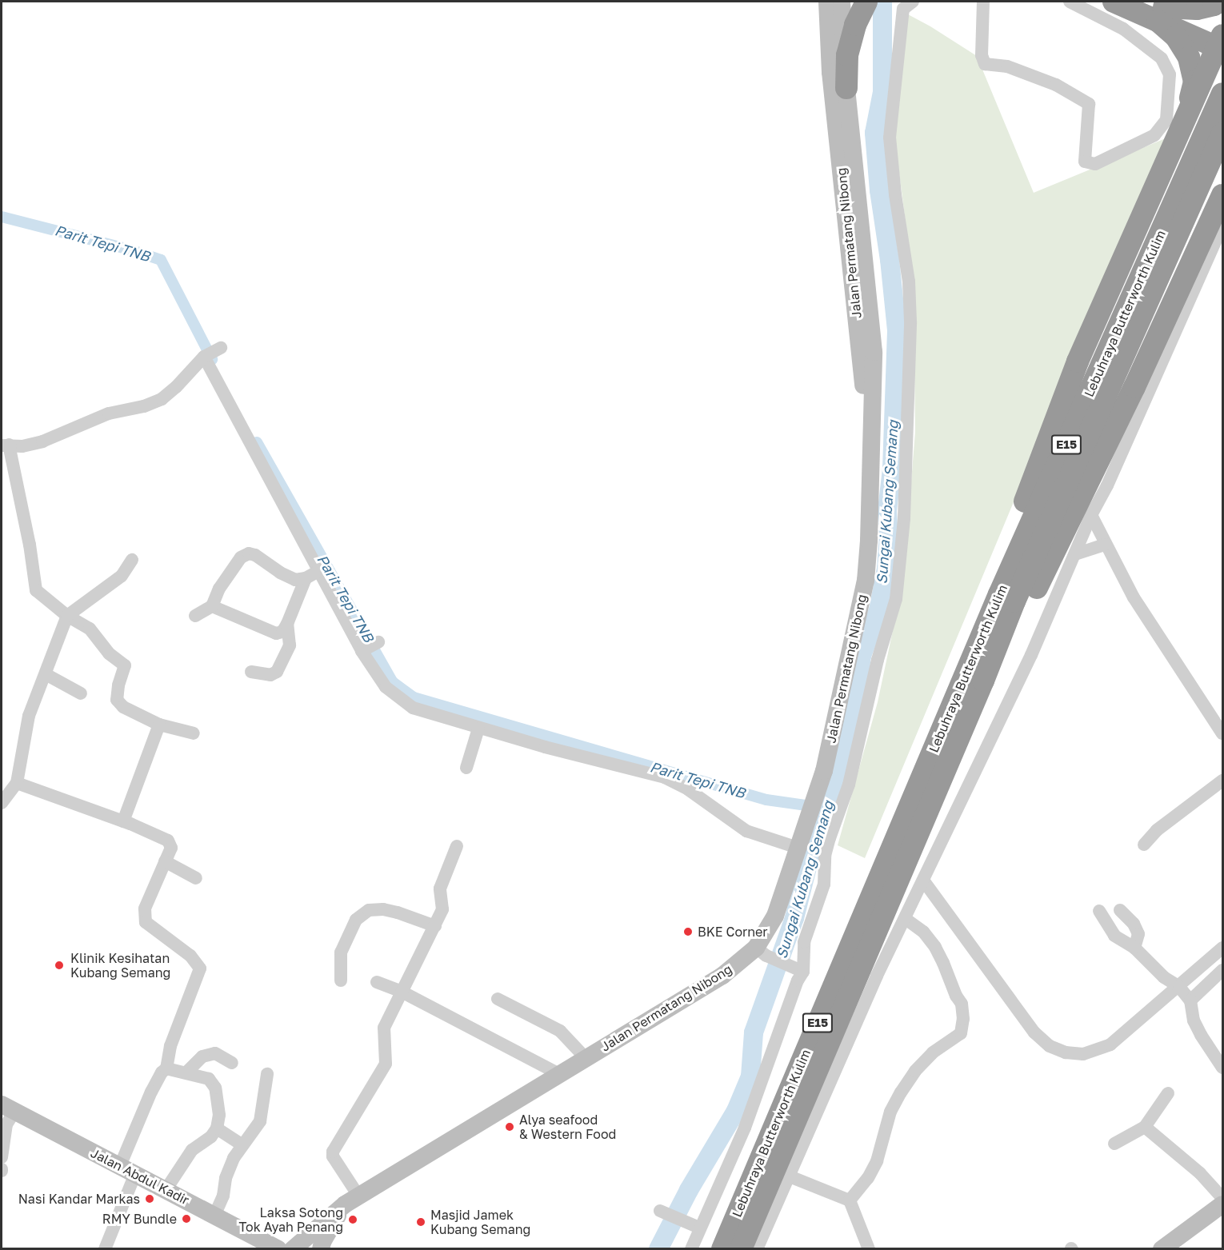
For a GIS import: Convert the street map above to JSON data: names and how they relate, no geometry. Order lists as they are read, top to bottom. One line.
{"streets":{"highway":["Lebuhraya Butterworth Kulim","E15"],"main road":["Jalan Permatang Nibong","Jalan Abdul Kadir"]},"water":["Parit Tepi TNB","Sungai Kubang Semang"],"places":["BKE Corner","Klinik Kesihatan Kubang Semang","Alya seafood & Western Food","Nasi Kandar Markas","RMY Bundle","Laksa Sotong Tok Ayah Penang","Masjid Jamek Kubang Semang"]}
